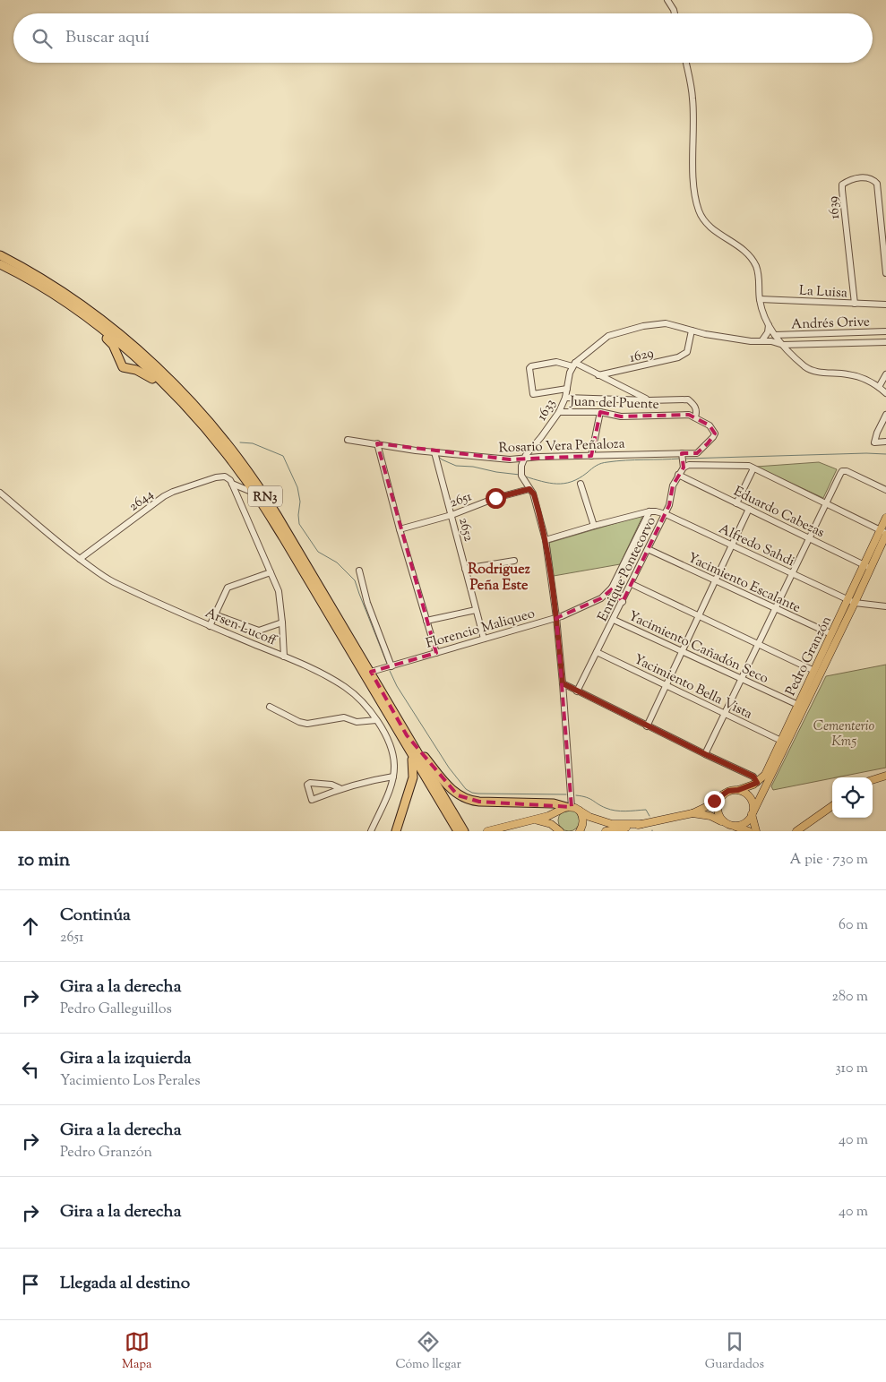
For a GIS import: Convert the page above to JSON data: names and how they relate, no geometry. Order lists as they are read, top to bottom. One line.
{"streets":{"highway":["RN3"],"main road":["Pedro Granzón"],"street":["1639","La Luisa","Andrés Orive","1629","Juan del Puente","1633","Rosario Vera Peñaloza","2651","2644","Eduardo Cabezas","2652","Alfredo Sahdi","Enrique Pontecorvo","Yacimiento Escalante","Arsen Lucoff","Florencio Maliqueo","Yacimiento Cañadón Seco","Yacimiento Bella Vista"]},"crossings":[["1639","La Luisa"],["Andrés Orive","1629"],["Andrés Orive","1633"],["Juan del Puente","1633"],["Juan del Puente","Rosario Vera Peñaloza"],["1633","Rosario Vera Peñaloza"],["Rosario Vera Peñaloza","2652"],["RN3","Florencio Maliqueo"],["2651","2652"],["2644","Arsen Lucoff"],["Eduardo Cabezas","Enrique Pontecorvo"],["Eduardo Cabezas","Pedro Granzón"],["2652","Florencio Maliqueo"],["Alfredo Sahdi","Enrique Pontecorvo"],["Alfredo Sahdi","Florencio Maliqueo"],["Alfredo Sahdi","Pedro Granzón"],["Enrique Pontecorvo","Yacimiento Escalante"],["Enrique Pontecorvo","Yacimiento Cañadón Seco"],["Enrique Pontecorvo","Yacimiento Bella Vista"],["Yacimiento Escalante","Pedro Granzón"],["Yacimiento Cañadón Seco","Pedro Granzón"],["Pedro Granzón","Yacimiento Bella Vista"]],"districts":["Rodriguez Peña Este"],"parks":["Cementerio Km5"],"page":{"search":"Buscar aquí","heading":["10 min","A pie · 730 m"],"list":[["Continúa","2651","60 m"],["Gira a la derecha","Pedro Galleguillos","280 m"],["Gira a la izquierda","Yacimiento Los Perales","310 m"],["Gira a la derecha","Pedro Granzón","40 m"],["Gira a la derecha","40 m"],"Llegada al destino"],"nav":["Mapa","Cómo llegar","Guardados"]}}
